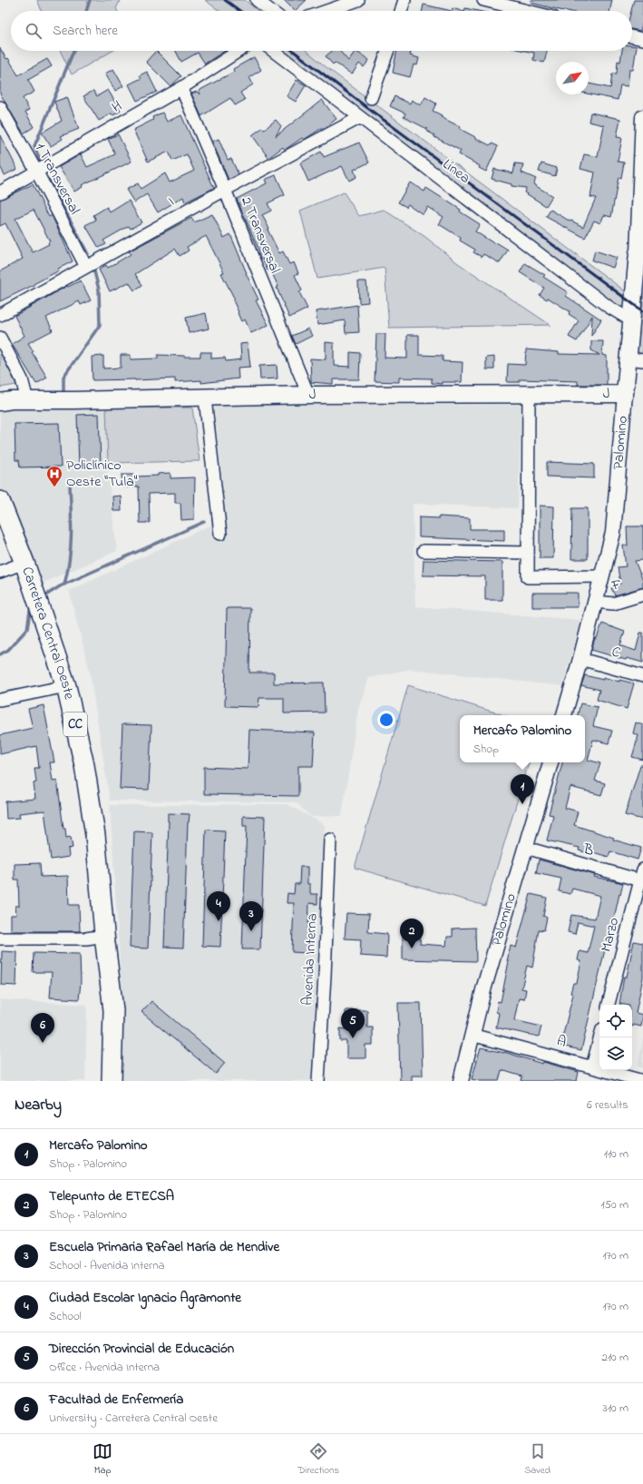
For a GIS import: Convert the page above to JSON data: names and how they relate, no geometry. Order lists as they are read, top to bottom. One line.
{"streets":{"main road":["J","Palomino","Carretera Central Oeste","CC"],"street":["H","Línea","1 Transversal","I","2 Transversal","F","C","B","Marzo","Avenida Interna","A"]},"crossings":[["H","1 Transversal"],["H","2 Transversal"],["Línea","I"],["Línea","Palomino"],["1 Transversal","I"],["I","2 Transversal"],["2 Transversal","J"],["J","Palomino"],["Palomino","F"],["Palomino","C"],["Palomino","B"],["Palomino","A"],["B","Marzo"]],"places":{"hospital":["Policlínico Oeste \"Tula\""]},"north":"top right","page":{"search":"Search here","popup":["Mercafo Palomino","Shop"],"pins":["1","4","3","2","5","6"],"heading":["Nearby","6 results"],"list":[{"mark":"1","name":"Mercafo Palomino","note":"Shop · Palomino","value":"110 m"},{"mark":"2","name":"Telepunto de ETECSA","note":"Shop · Palomino","value":"150 m"},{"mark":"3","name":"Escuela Primaria Rafael María de Mendive","note":"School · Avenida Interna","value":"170 m"},{"mark":"4","name":"Ciudad Escolar Ignacio Agramonte","note":"School","value":"170 m"},{"mark":"5","name":"Dirección Provincial de Educación","note":"Office · Avenida Interna","value":"210 m"},{"mark":"6","name":"Facultad de Enfermería","note":"University · Carretera Central Oeste","value":"310 m"}],"nav":["Map","Directions","Saved"]}}
